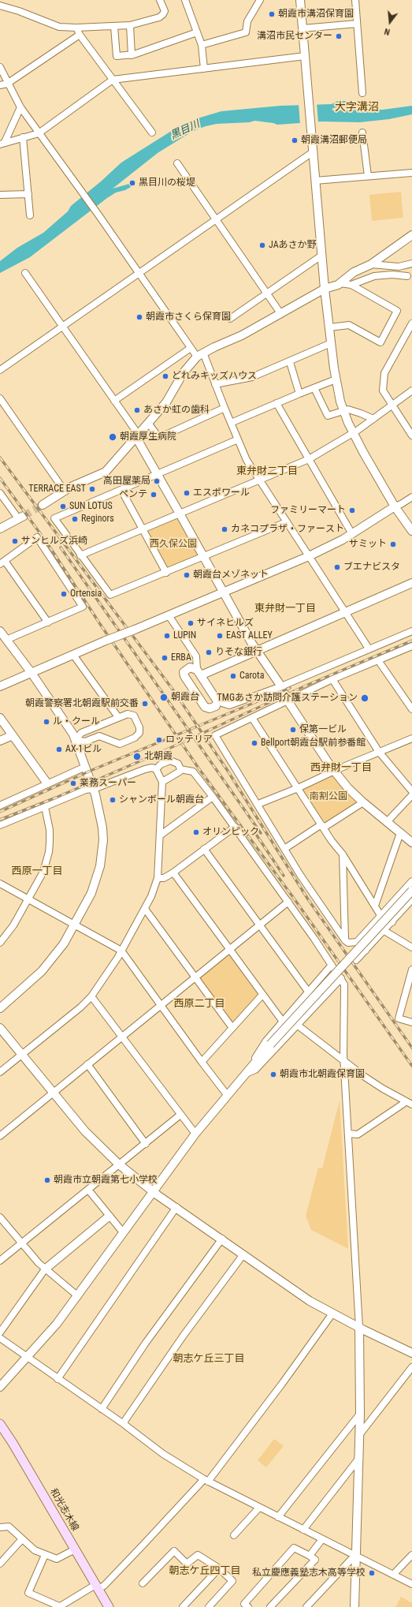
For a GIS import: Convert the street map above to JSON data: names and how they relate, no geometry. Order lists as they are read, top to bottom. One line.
{"streets":{"main road":["和光志木線"]},"districts":["大字溝沼","東弁財二丁目","東弁財一丁目","西弁財一丁目","西原一丁目","西原二丁目","朝志ケ丘三丁目","朝志ケ丘四丁目"],"water":["黒目川"],"parks":["西久保公園","南割公園"],"places":["朝霞市溝沼保育園","溝沼市民センター","朝霞溝沼郵便局","黒目川の桜堤","JAあさか野","朝霞市さくら保育園","どれみキッズハウス","あさか虹の歯科","朝霞厚生病院","高田屋薬局","TERRACE EAST","エスポワール","ペンテ","SUN LOTUS","ファミリーマート","Reginors","カネコプラザ・ファースト","サンヒルズ浜崎","サミット","ブエナビスタ","朝霞台メゾネット","Ortensia","サイネヒルズ","LUPIN","EAST ALLEY","りそな銀行","ERBA","Carota","朝霞台","TMGあさか訪問介護ステーション","朝霞警察署北朝霞駅前交番","ル・クール","保第一ビル","ロッテリア","Bellport朝霞台駅前参番館","AX-1ビル","北朝霞","業務スーパー","シャンボール朝霞台","オリンピック","朝霞市北朝霞保育園","朝霞市立朝霞第七小学校","私立慶應義塾志木高等学校"],"north":"bottom"}
